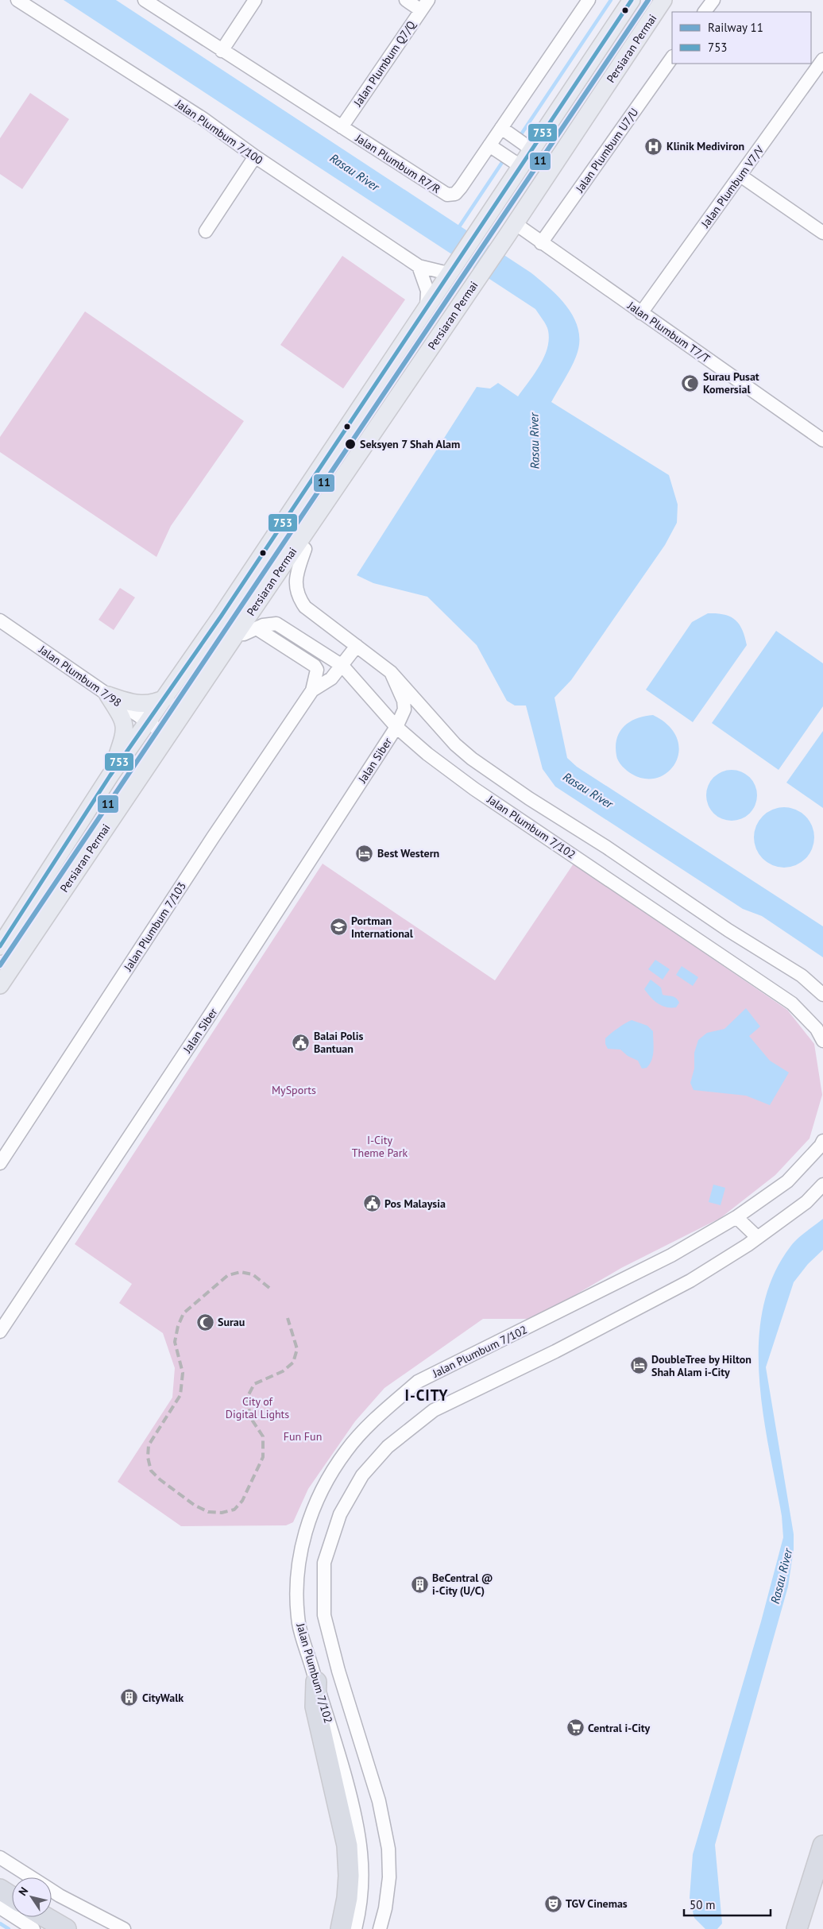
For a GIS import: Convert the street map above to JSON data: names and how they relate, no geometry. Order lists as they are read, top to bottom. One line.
{"streets":{"main road":["Persiaran Permai"],"street":["Jalan Plumbum Q7/Q","Jalan Plumbum 7/100","Jalan Plumbum U7/U","Jalan Plumbum R7/R","Jalan Plumbum V7/V","Jalan Plumbum T7/T","Jalan Plumbum 7/98","Jalan Siber","Jalan Plumbum 7/102","Jalan Plumbum 7/103"]},"crossings":[["Persiaran Permai","Jalan Plumbum T7/T"],["Persiaran Permai","Jalan Plumbum 7/98"],["Persiaran Permai","Jalan Plumbum 7/102"],["Jalan Plumbum Q7/Q","Jalan Plumbum R7/R"],["Jalan Plumbum U7/U","Jalan Plumbum T7/T"],["Jalan Plumbum V7/V","Jalan Plumbum T7/T"],["Jalan Siber","Jalan Plumbum 7/102"]],"districts":["I-CITY"],"water":["Rasau River"],"parks":["MySports","I-City Theme Park","City of Digital Lights","Fun Fun"],"places":{"hospital":["Klinik Mediviron"],"mosque":["Surau Pusat Komersial","Surau"],"other":["Seksyen 7 Shah Alam"],"hotel":["Best Western","DoubleTree by Hilton Shah Alam i-City"],"school or university":["Portman International"],"public building":["Balai Polis Bantuan","Pos Malaysia"],"building":["BeCentral @ i-City (U/C)","CityWalk"],"supermarket":["Central i-City"],"theatre":["TGV Cinemas"]},"lines":["rail line 11","transit line 753"],"legend":["Railway 11","753"],"scale_bar":"50 m","north":"top left"}
